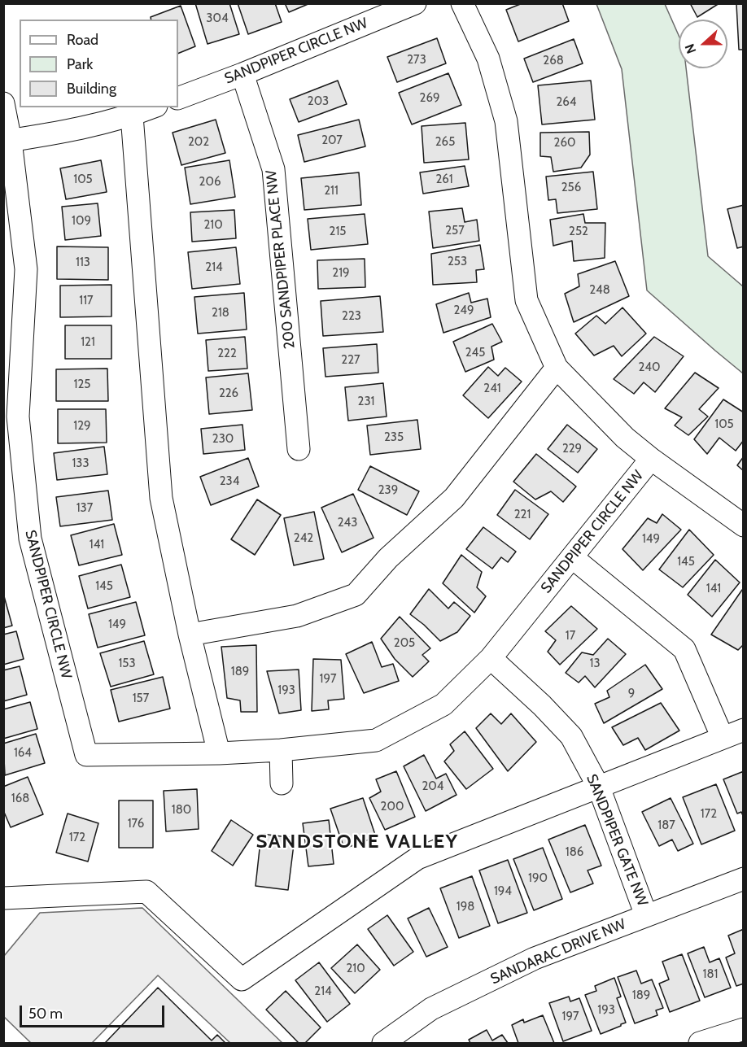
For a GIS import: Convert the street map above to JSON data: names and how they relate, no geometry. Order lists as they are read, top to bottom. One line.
{"streets":{"street":["SANDPIPER CIRCLE NW","200 SANDPIPER PLACE NW","SANDPIPER GATE NW","SANDARAC DRIVE NW"]},"crossings":[["SANDPIPER CIRCLE NW","200 SANDPIPER PLACE NW"],["SANDPIPER CIRCLE NW","SANDPIPER GATE NW"],["SANDPIPER GATE NW","SANDARAC DRIVE NW"]],"districts":["SANDSTONE VALLEY"],"house_numbers":["304","273","268","269","203","264","207","202","265","260","105","261","206","256","211","109","210","257","215","252","253","113","214","219","248","117","249","218","223","121","245","222","227","240","125","241","226","231","105","129","235","230","229","133","234","239","137","221","243","242","149","141","145","145","141","149","17","205","153","13","189","197","193","9","157","164","204","168","200","180","172","176","187","172","186","190","194","198","210","181","214","189","193","197"],"legend":["Road","Park","Building"],"scale_bar":"50 m","north":"left"}
